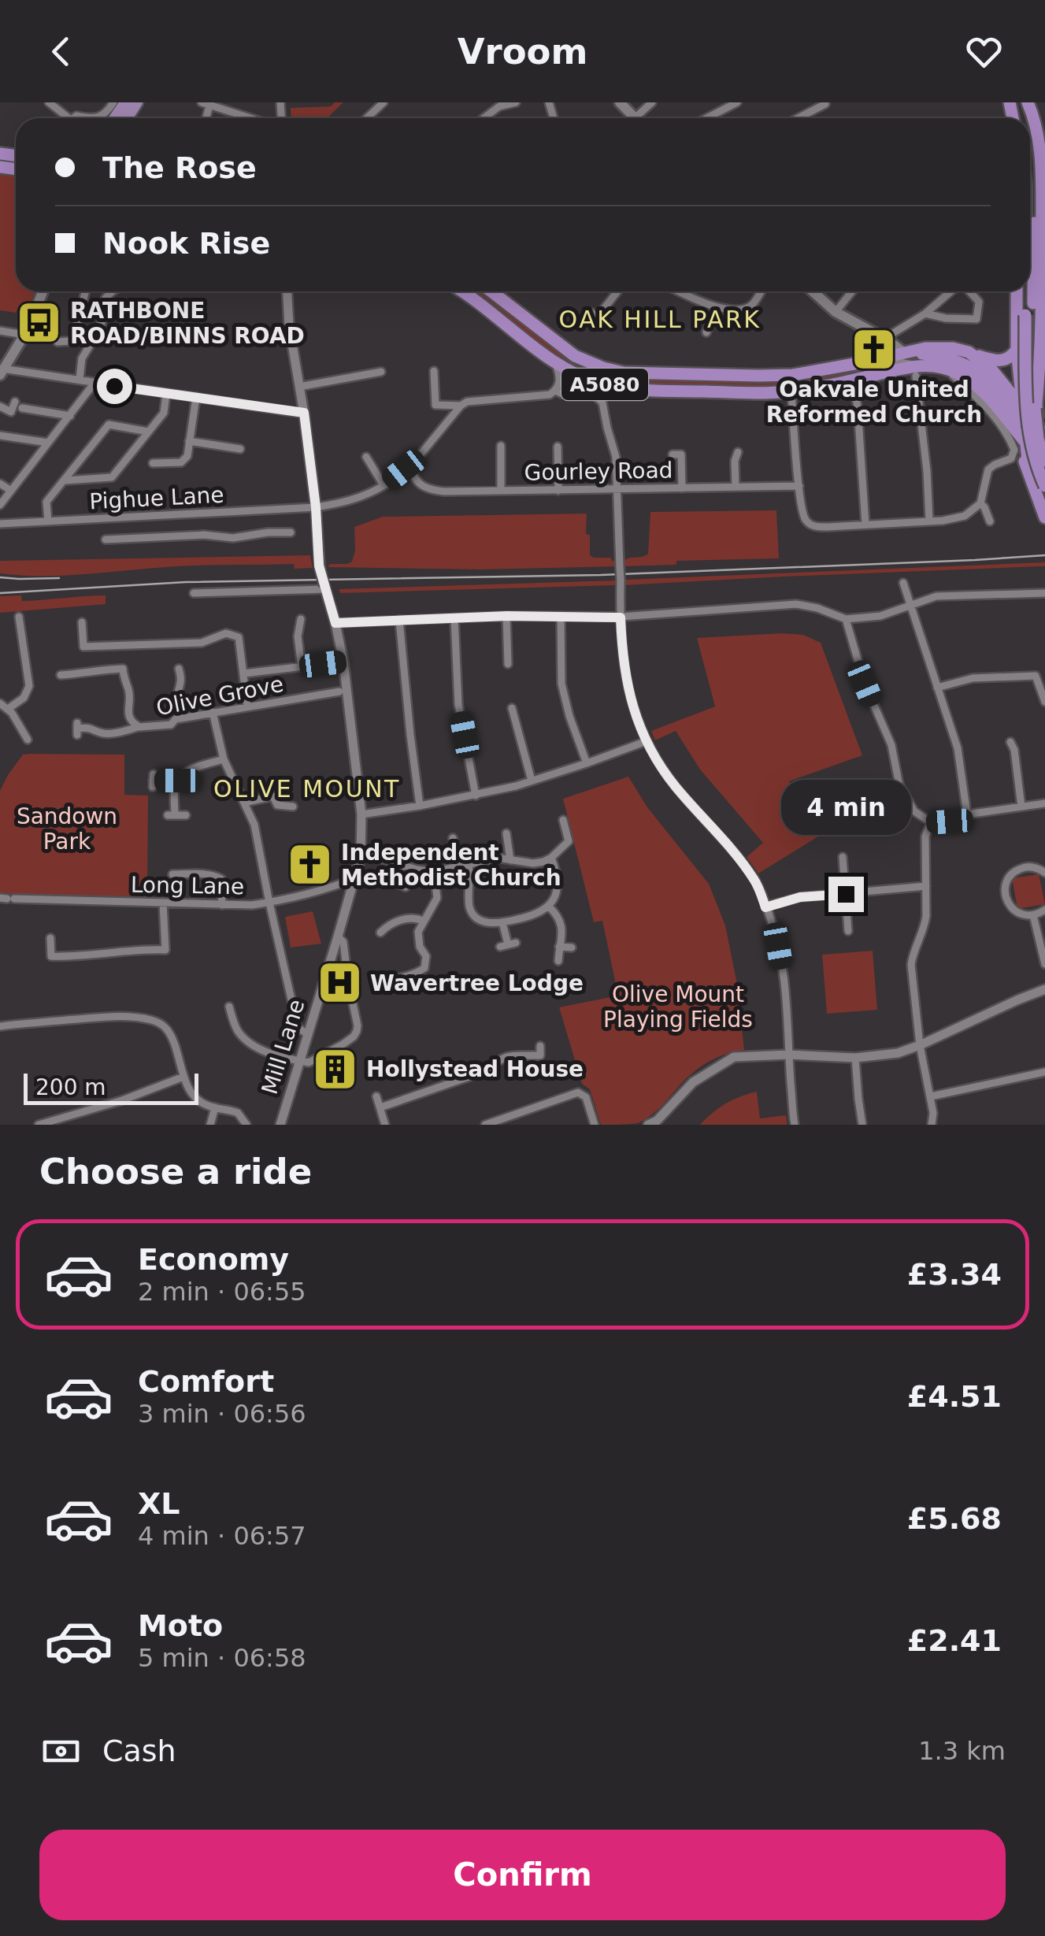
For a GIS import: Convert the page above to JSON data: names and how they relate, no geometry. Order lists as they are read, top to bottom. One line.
{"streets":{"highway":["A5080"],"street":["Gourley Road","Pighue Lane","Olive Grove","Long Lane","Mill Lane"]},"crossings":[["Gourley Road","Pighue Lane"],["Pighue Lane","Mill Lane"],["Long Lane","Mill Lane"]],"districts":["OAK HILL PARK","OLIVE MOUNT"],"parks":["Sandown Park","Olive Mount Playing Fields"],"places":{"bus stop":["RATHBONE ROAD/BINNS ROAD"],"church":["Oakvale United Reformed Church","Independent Methodist Church"],"hospital":["Wavertree Lodge"],"building":["Hollystead House"]},"scale_bar":"200 m","page":{"header":"Vroom","banner":["The Rose","Nook Rise"],"bubble":"4 min","scale":"200 m","heading":"Choose a ride","list":[{"name":"Economy","note":"2 min · 06:55","value":"£3.34"},{"name":"Comfort","note":"3 min · 06:56","value":"£4.51"},{"name":"XL","note":"4 min · 06:57","value":"£5.68"},{"name":"Moto","note":"5 min · 06:58","value":"£2.41"}],"pay":["Cash","1.3 km"],"buttons":"Confirm"}}
